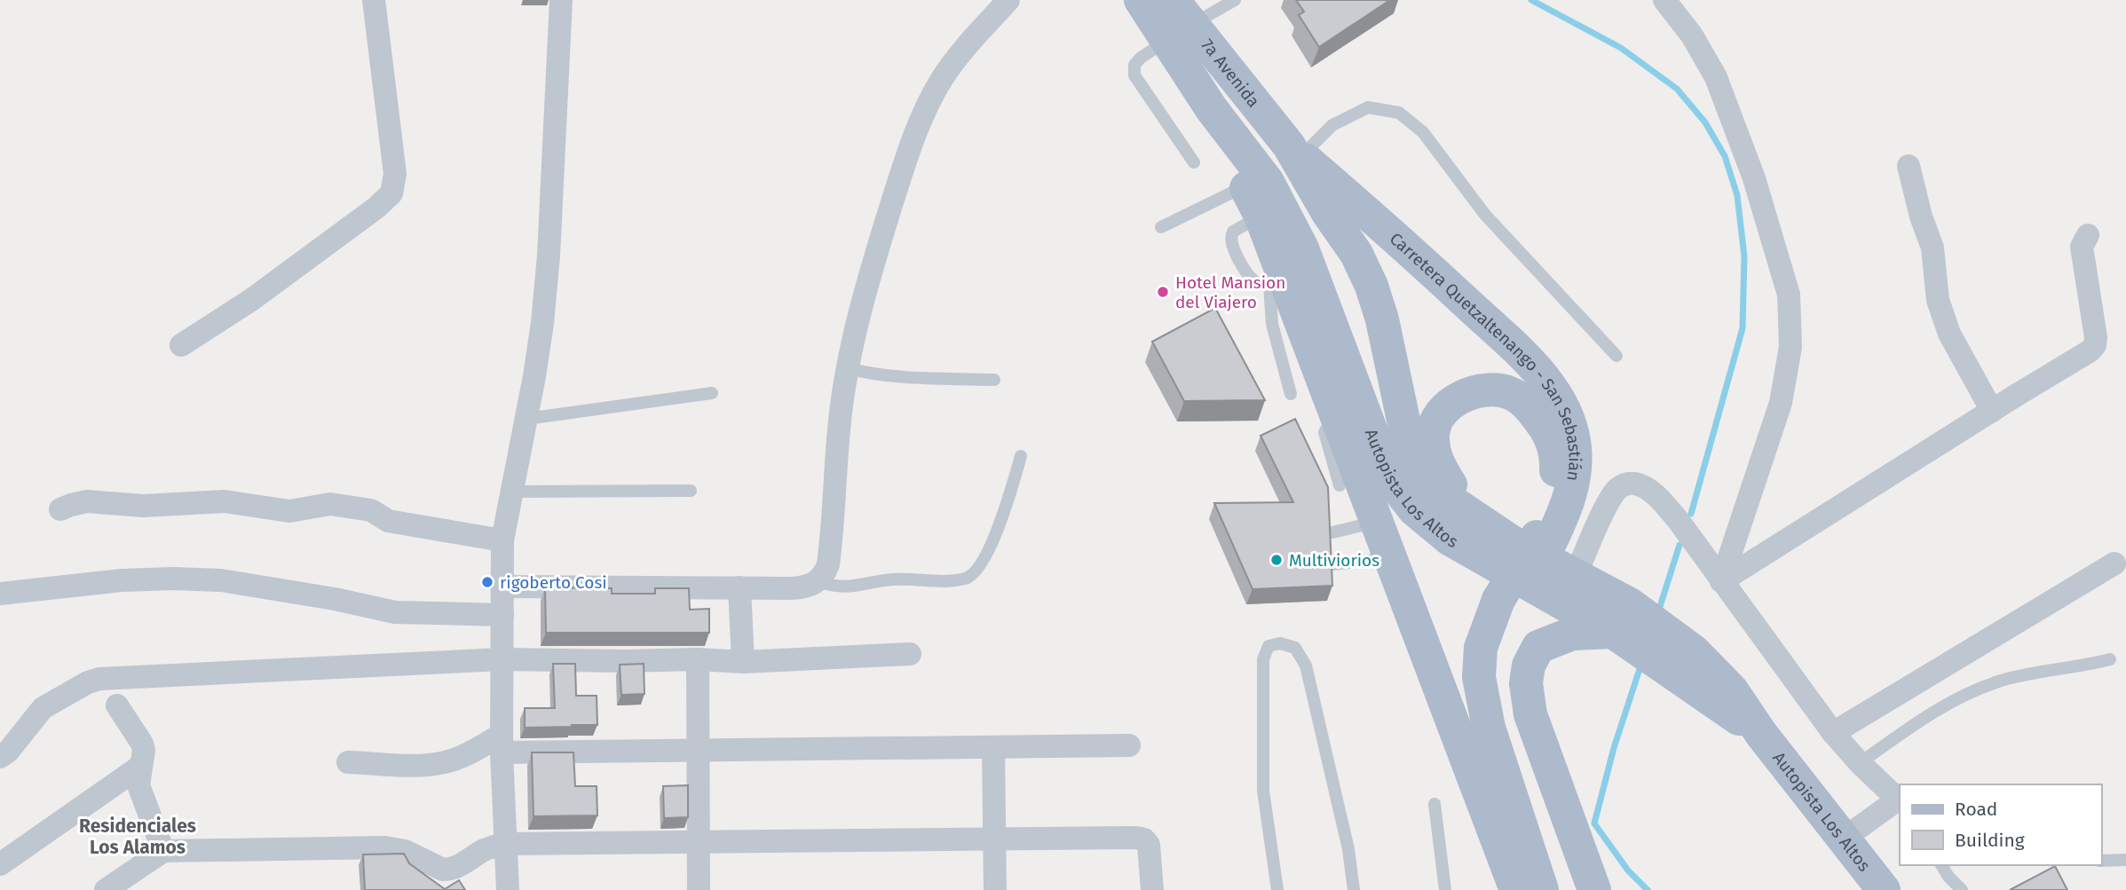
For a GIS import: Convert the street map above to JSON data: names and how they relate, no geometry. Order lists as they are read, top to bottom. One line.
{"streets":{"main road":["7a Avenida","Carretera Quetzaltenango - San Sebastián","Autopista Los Altos"]},"crossings":[["7a Avenida","Carretera Quetzaltenango - San Sebastián"],["7a Avenida","Autopista Los Altos"],["Carretera Quetzaltenango - San Sebastián","Autopista Los Altos"]],"districts":["Residenciales Los Alamos"],"places":["Hotel Mansion del Viajero","Multiviorios","rigoberto Cosi"],"legend":["Road","Building"]}
